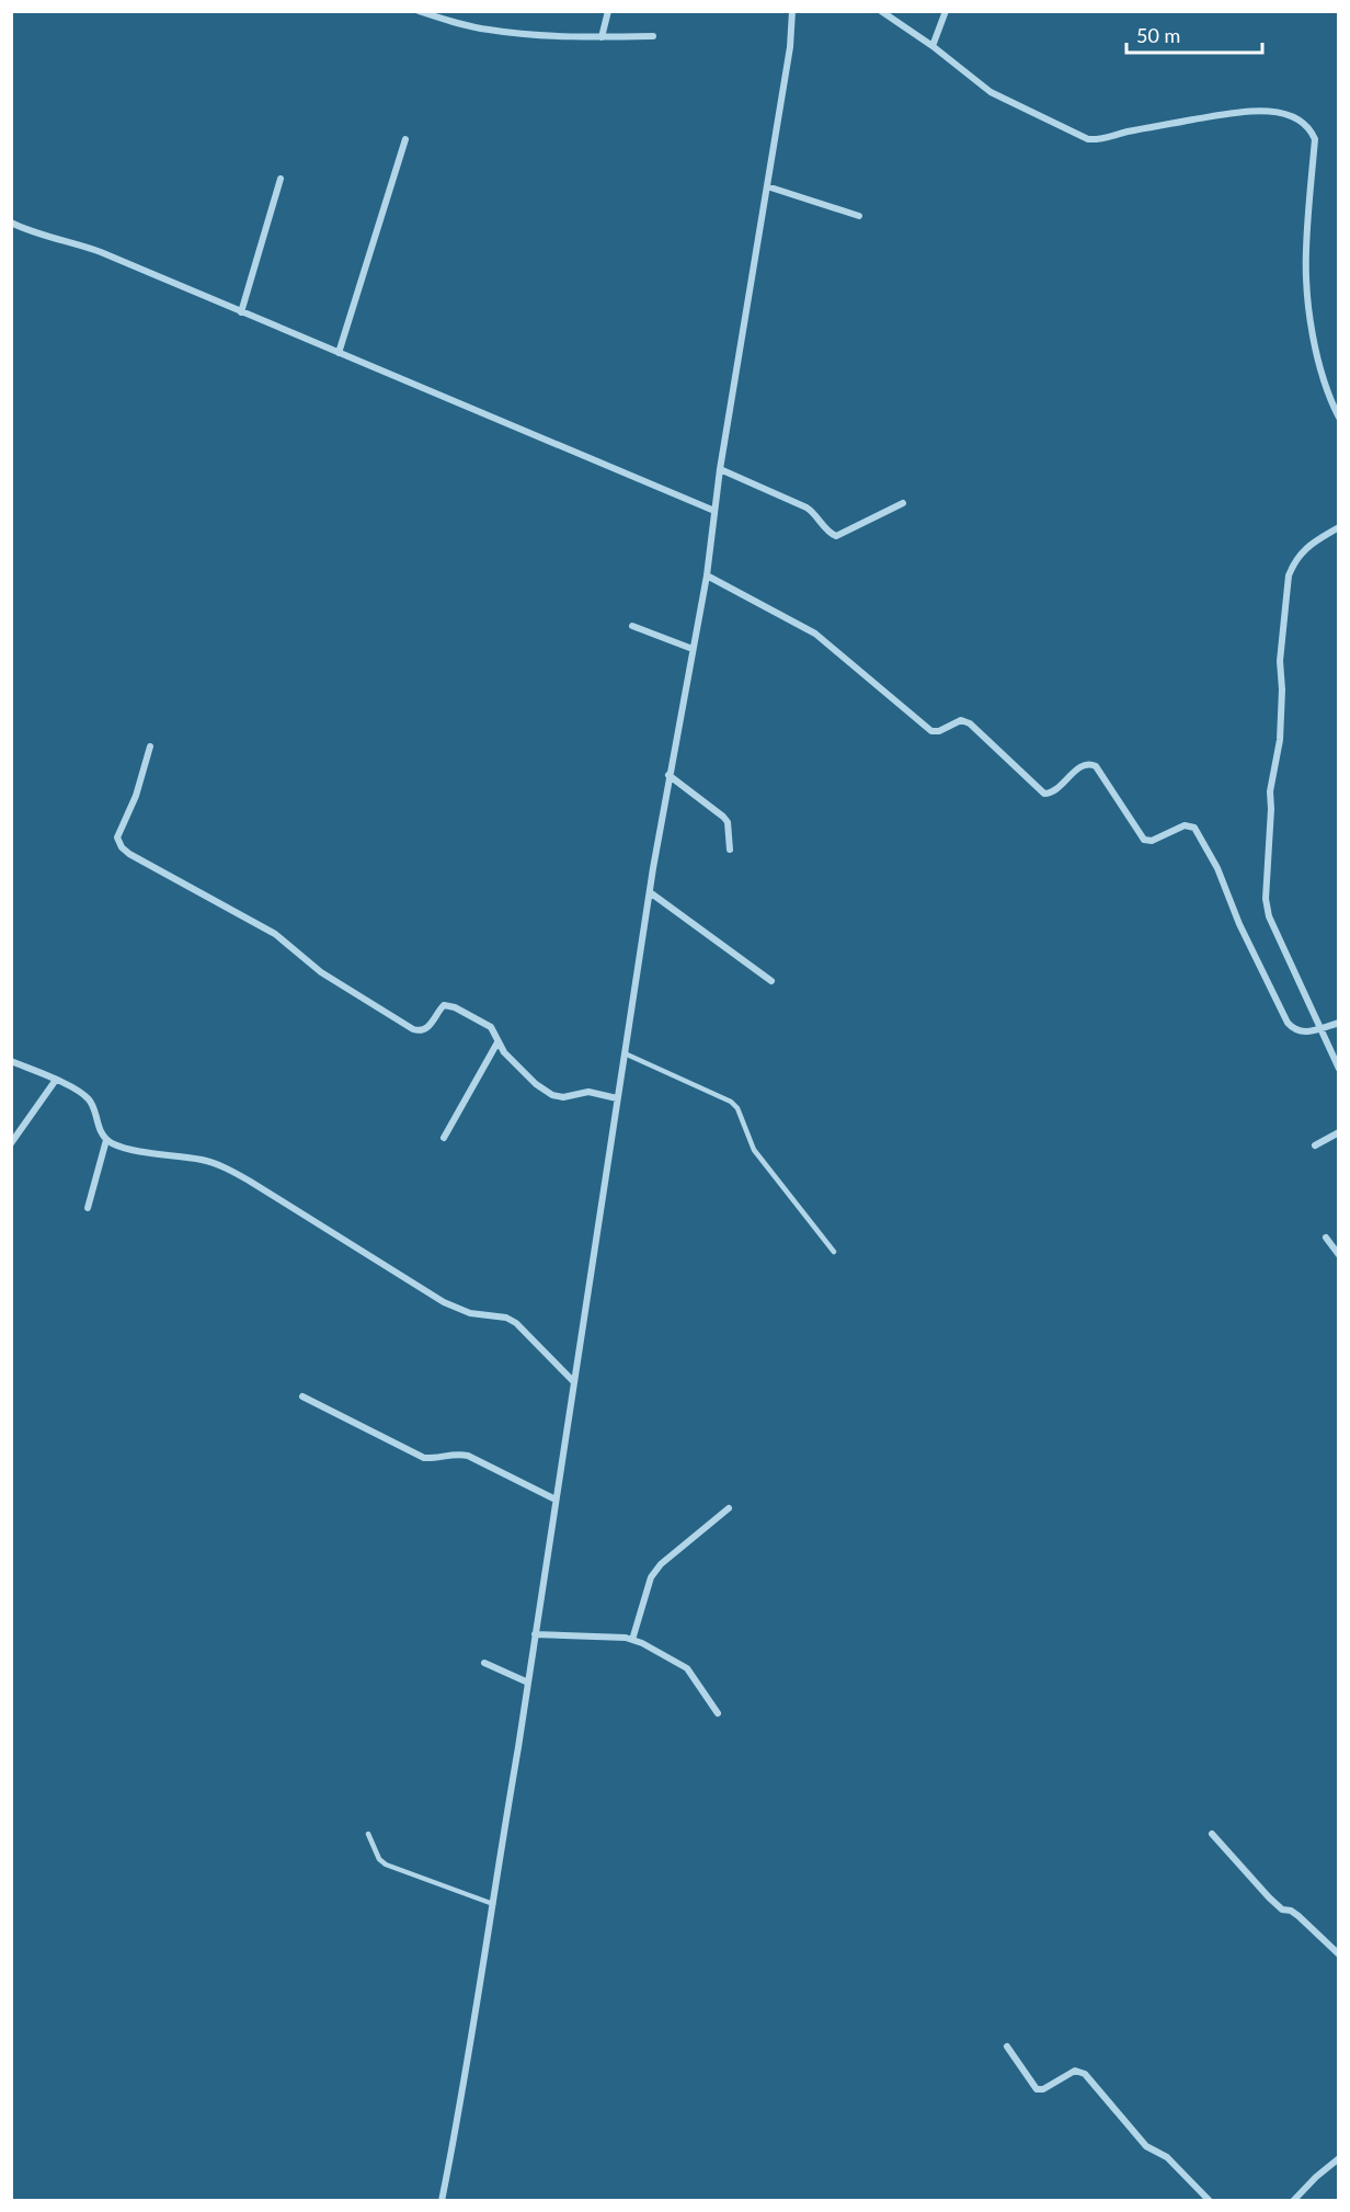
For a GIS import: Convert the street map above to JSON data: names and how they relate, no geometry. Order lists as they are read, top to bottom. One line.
{"scale_bar":"50 m"}
